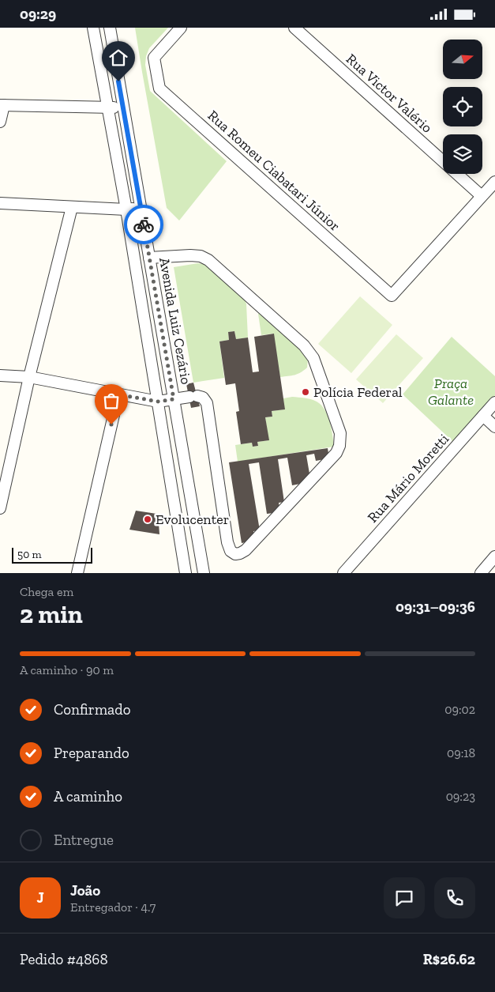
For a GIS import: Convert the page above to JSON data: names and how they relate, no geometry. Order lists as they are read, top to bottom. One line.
{"streets":{"street":["Rua Victor Valério","Rua Romeu Ciabatari Júnior","Avenida Luiz Cezário","Rua Mário Moretti"]},"crossings":[["Rua Victor Valério","Rua Romeu Ciabatari Júnior"]],"parks":["Praça Galante"],"places":["Polícia Federal","Evolucenter"],"scale_bar":"50 m","north":"right","page":{"status":"09:29","scale":"50 m","heading":["2 min","Chega em","09:31–09:36"],"panel":["João","Entregador · 4.7","Pedido #4868","R$26.62"],"bar":"A caminho · 90 m","list":[["Confirmado","09:02"],["Preparando","09:18"],["A caminho","09:23"],"Entregue"],"round":"J"}}
